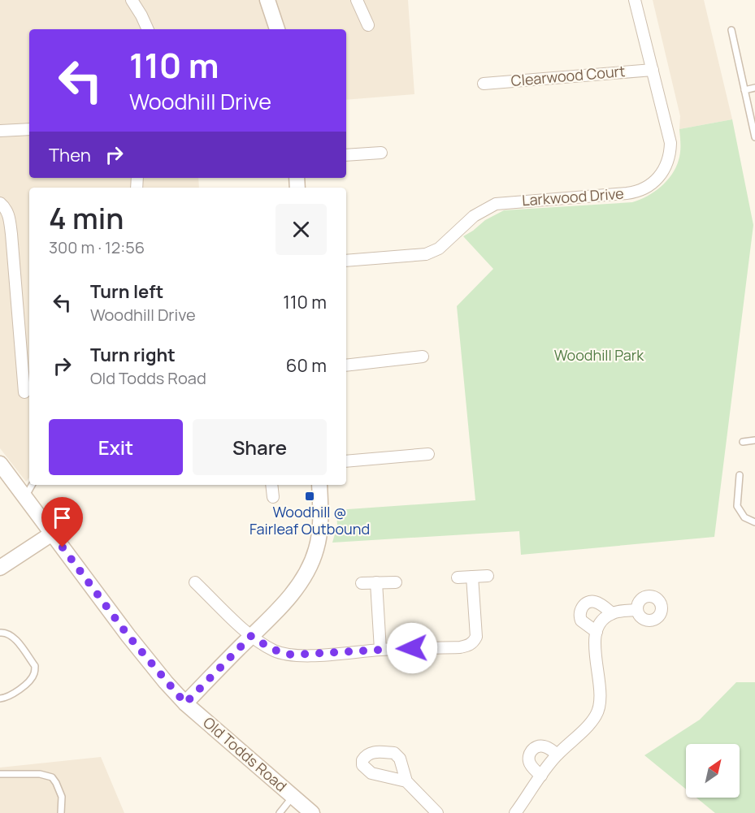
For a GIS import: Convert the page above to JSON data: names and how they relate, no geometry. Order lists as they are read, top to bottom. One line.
{"streets":{"main road":["Old Todds Road"],"street":["Clearwood Court","Larkwood Drive"]},"crossings":[["Clearwood Court","Larkwood Drive"]],"parks":["Woodhill Park"],"places":{"transit":["Woodhill @ Fairleaf Outbound"]},"north":"top right","page":{"turn":["110 m","Woodhill Drive"],"then":"Then","heading":["4 min","300 m · 12:56"],"list":[{"name":"Turn left","note":"Woodhill Drive","value":"110 m"},{"name":"Turn right","note":"Old Todds Road","value":"60 m"}],"buttons":["Exit","Share"]}}
